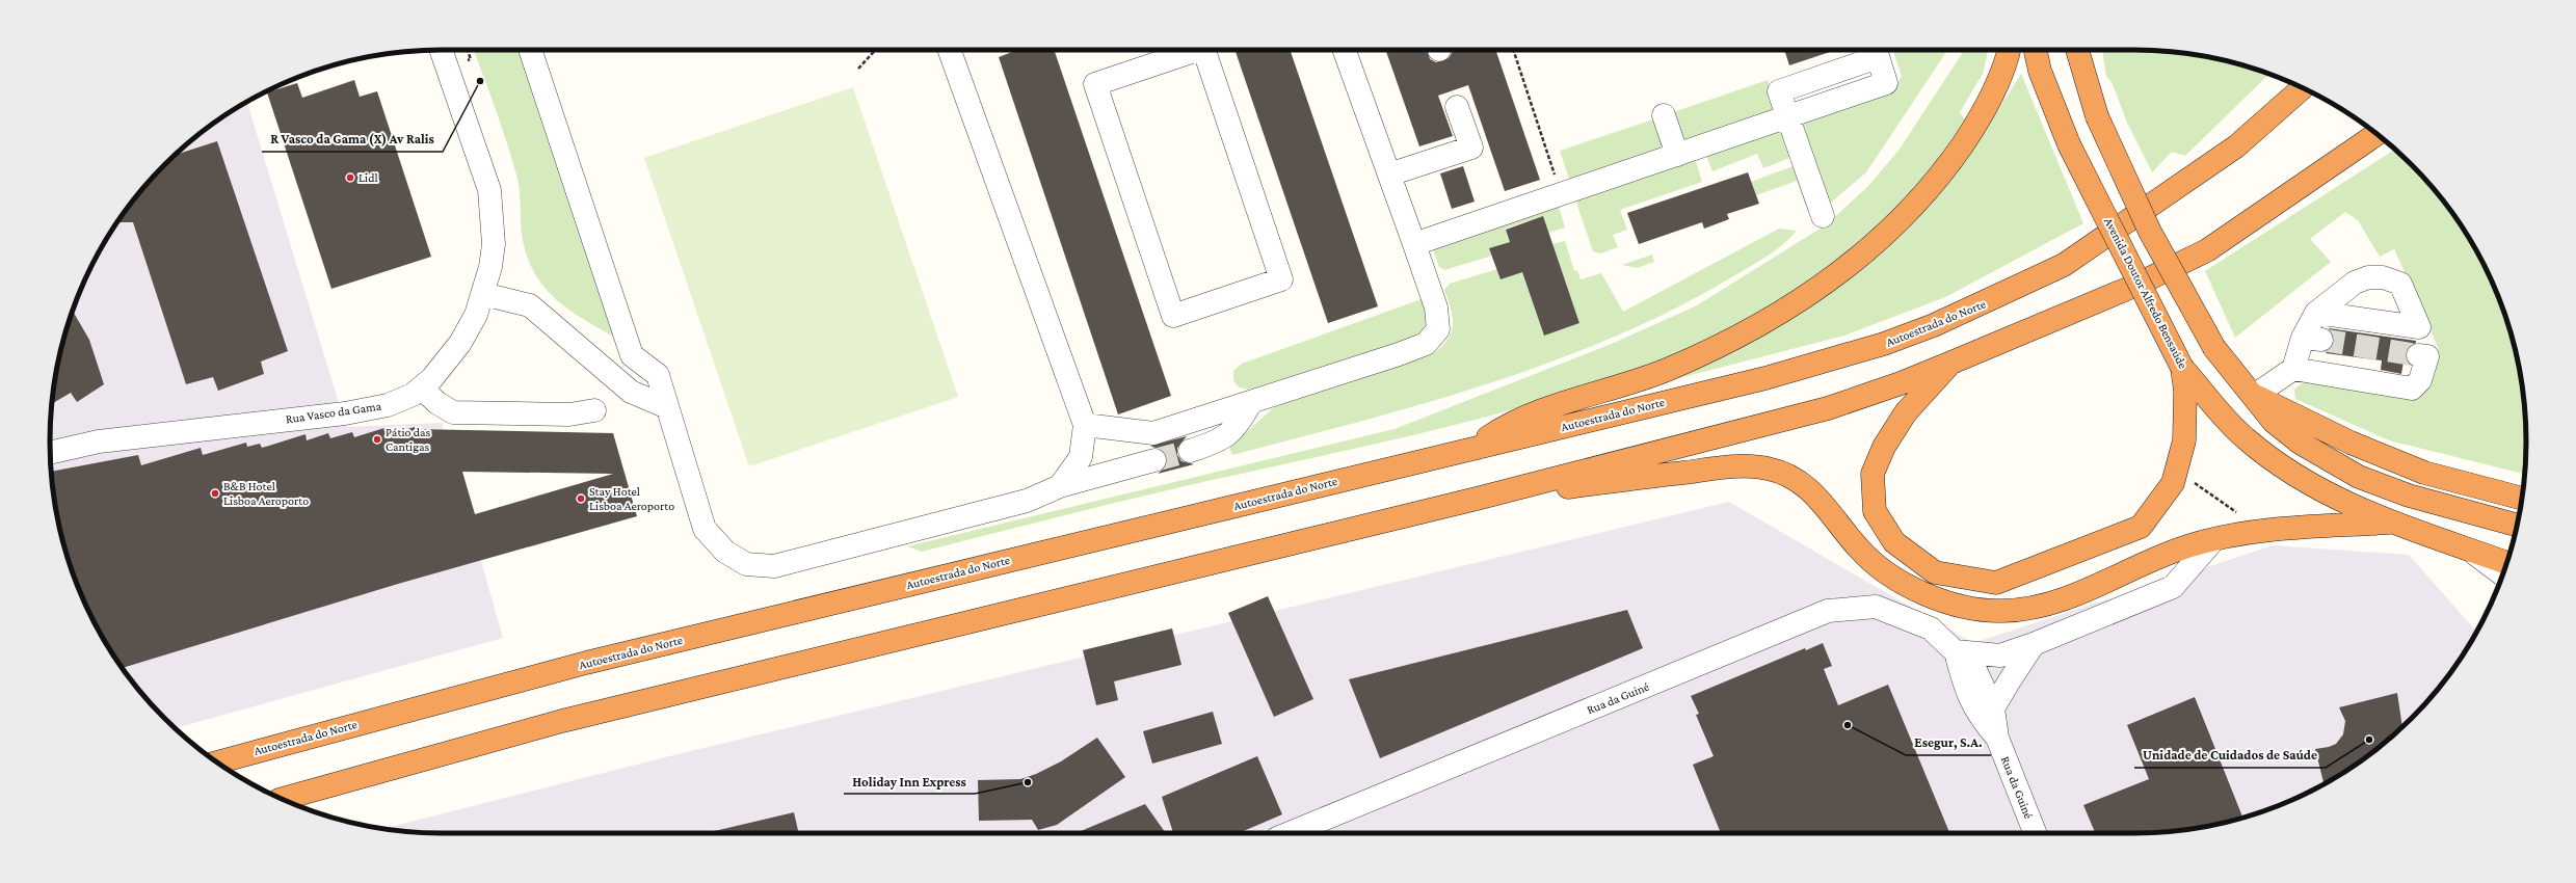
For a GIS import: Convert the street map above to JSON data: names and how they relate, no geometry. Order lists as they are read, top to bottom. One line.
{"streets":{"highway":["Avenida Doutor Alfredo Bensaúde","Autoestrada do Norte"],"street":["Rua Vasco da Gama","Rua da Guiné"]},"places":["R Vasco da Gama (X) Av Ralis","Lidl","Pátio das Cantigas","B&B Hotel Lisboa Aeroporto","Stay Hotel Lisboa Aeroporto","Esegur, S.A.","Unidade de Cuidados de Saúde","Holiday Inn Express"]}
